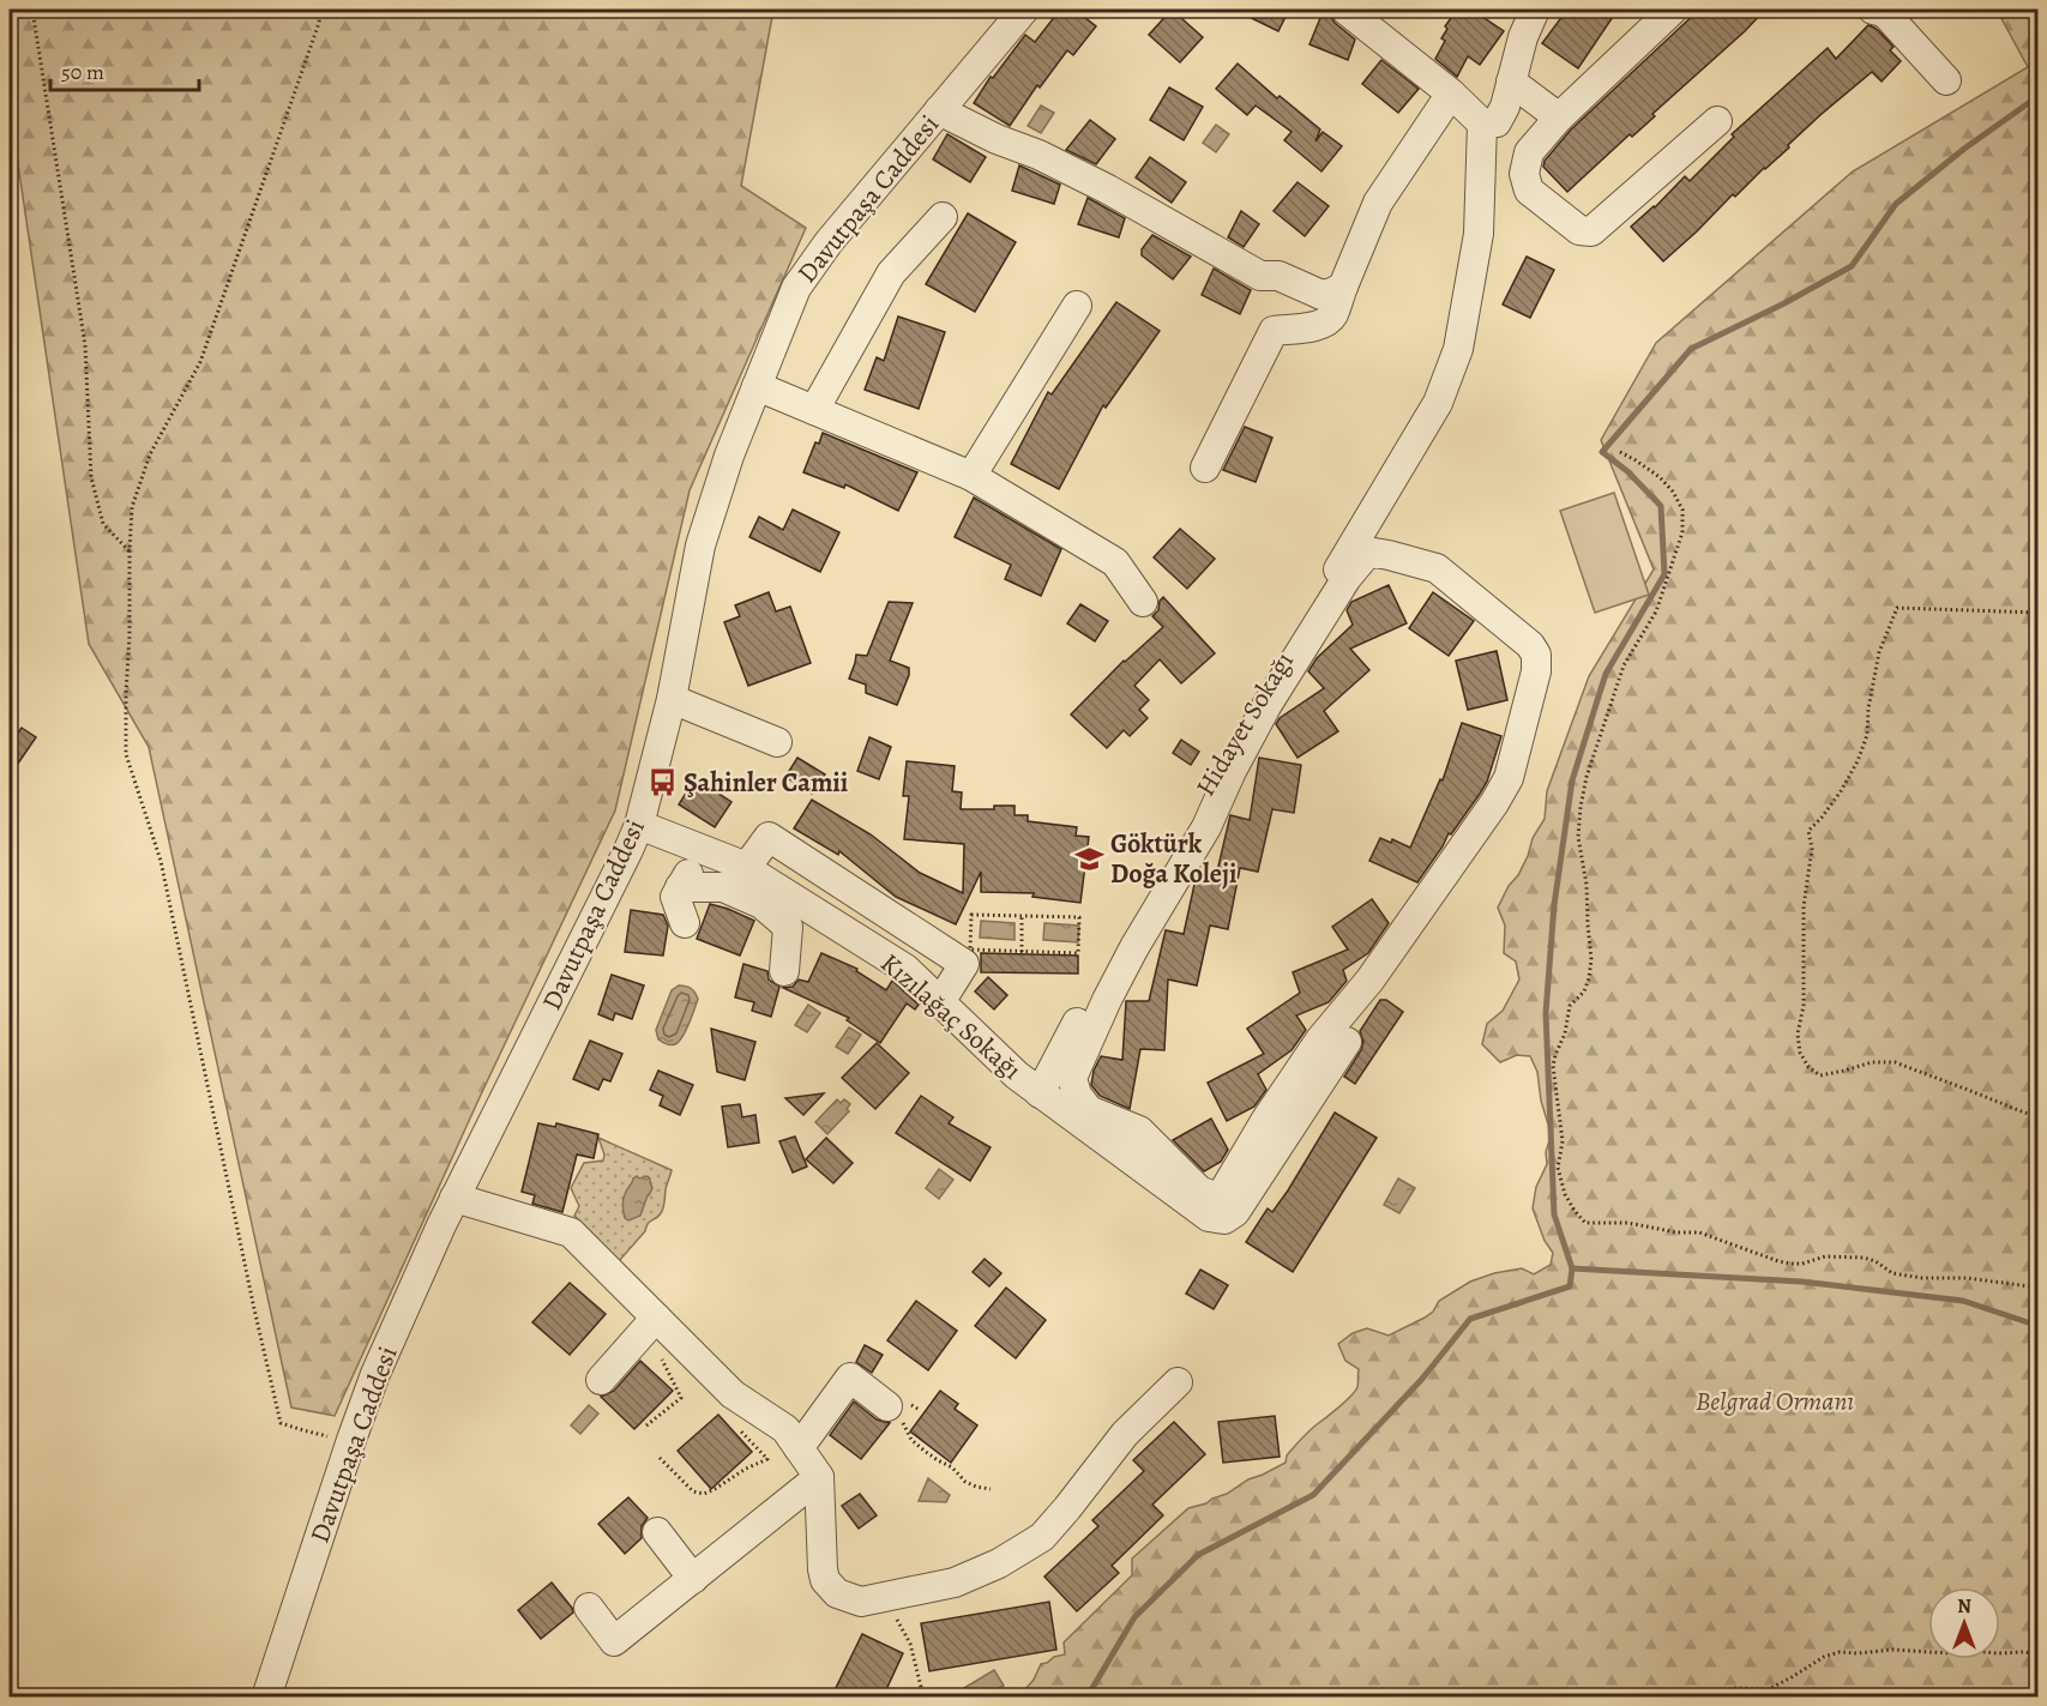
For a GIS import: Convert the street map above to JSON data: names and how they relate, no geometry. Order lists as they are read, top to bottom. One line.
{"streets":{"street":["Davutpaşa Caddesi","Hidayet Sokağı","Kızılağaç Sokağı"]},"crossings":[["Davutpaşa Caddesi","Kızılağaç Sokağı"],["Hidayet Sokağı","Kızılağaç Sokağı"]],"parks":["Belgrad Ormanı"],"places":{"bus stop":["Şahinler Camii"],"school or university":["Göktürk Doğa Koleji"]},"scale_bar":"50 m","north":"top"}
